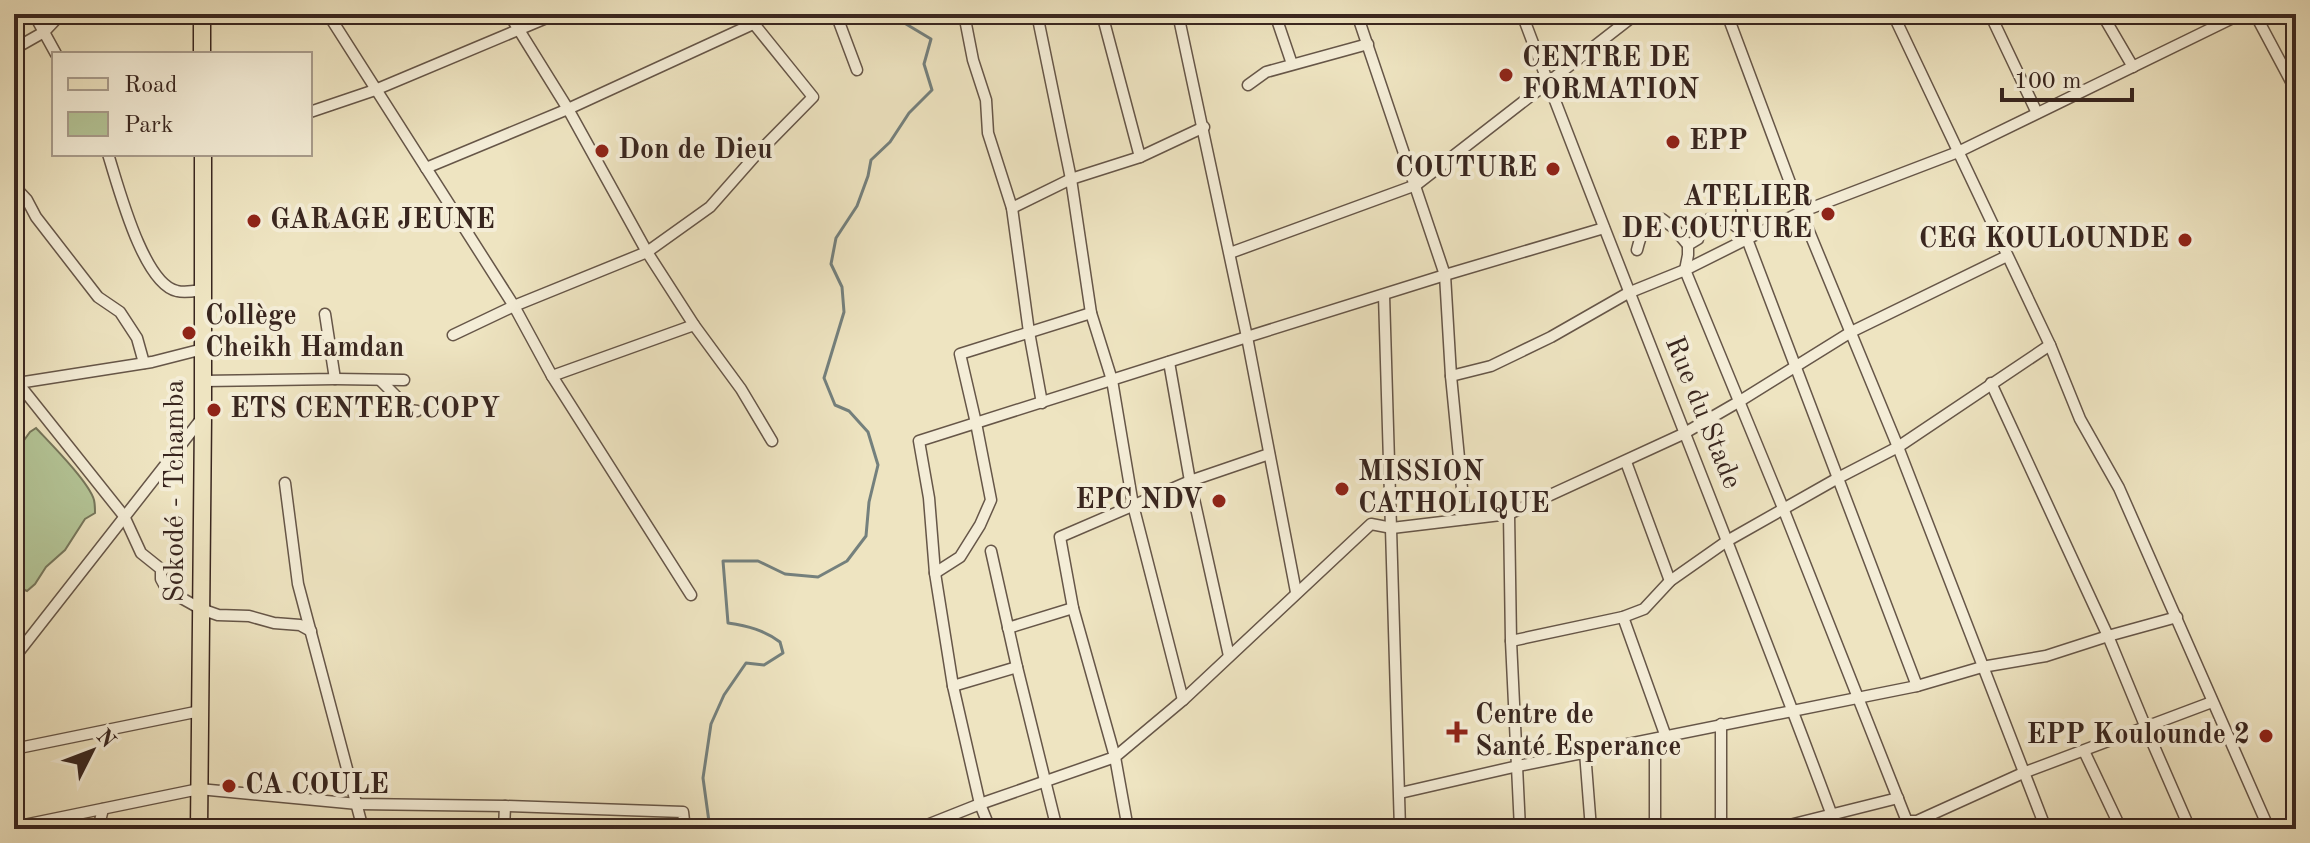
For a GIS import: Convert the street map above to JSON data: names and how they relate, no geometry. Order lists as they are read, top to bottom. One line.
{"streets":{"main road":["Sokodé - Tchamba"],"street":["Rue du Stade"]},"places":{"other":["CENTRE DE FORMATION","EPP","Don de Dieu","COUTURE","ATELIER DE COUTURE","GARAGE JEUNE","CEG KOULOUNDE","Collège Cheikh Hamdan","ETS CENTER COPY","MISSION CATHOLIQUE","EPC NDV","EPP Koulounde 2","CA COULE"],"health":["Centre de Santé Esperance"]},"legend":["Road","Park"],"scale_bar":"100 m","north":"top right"}
